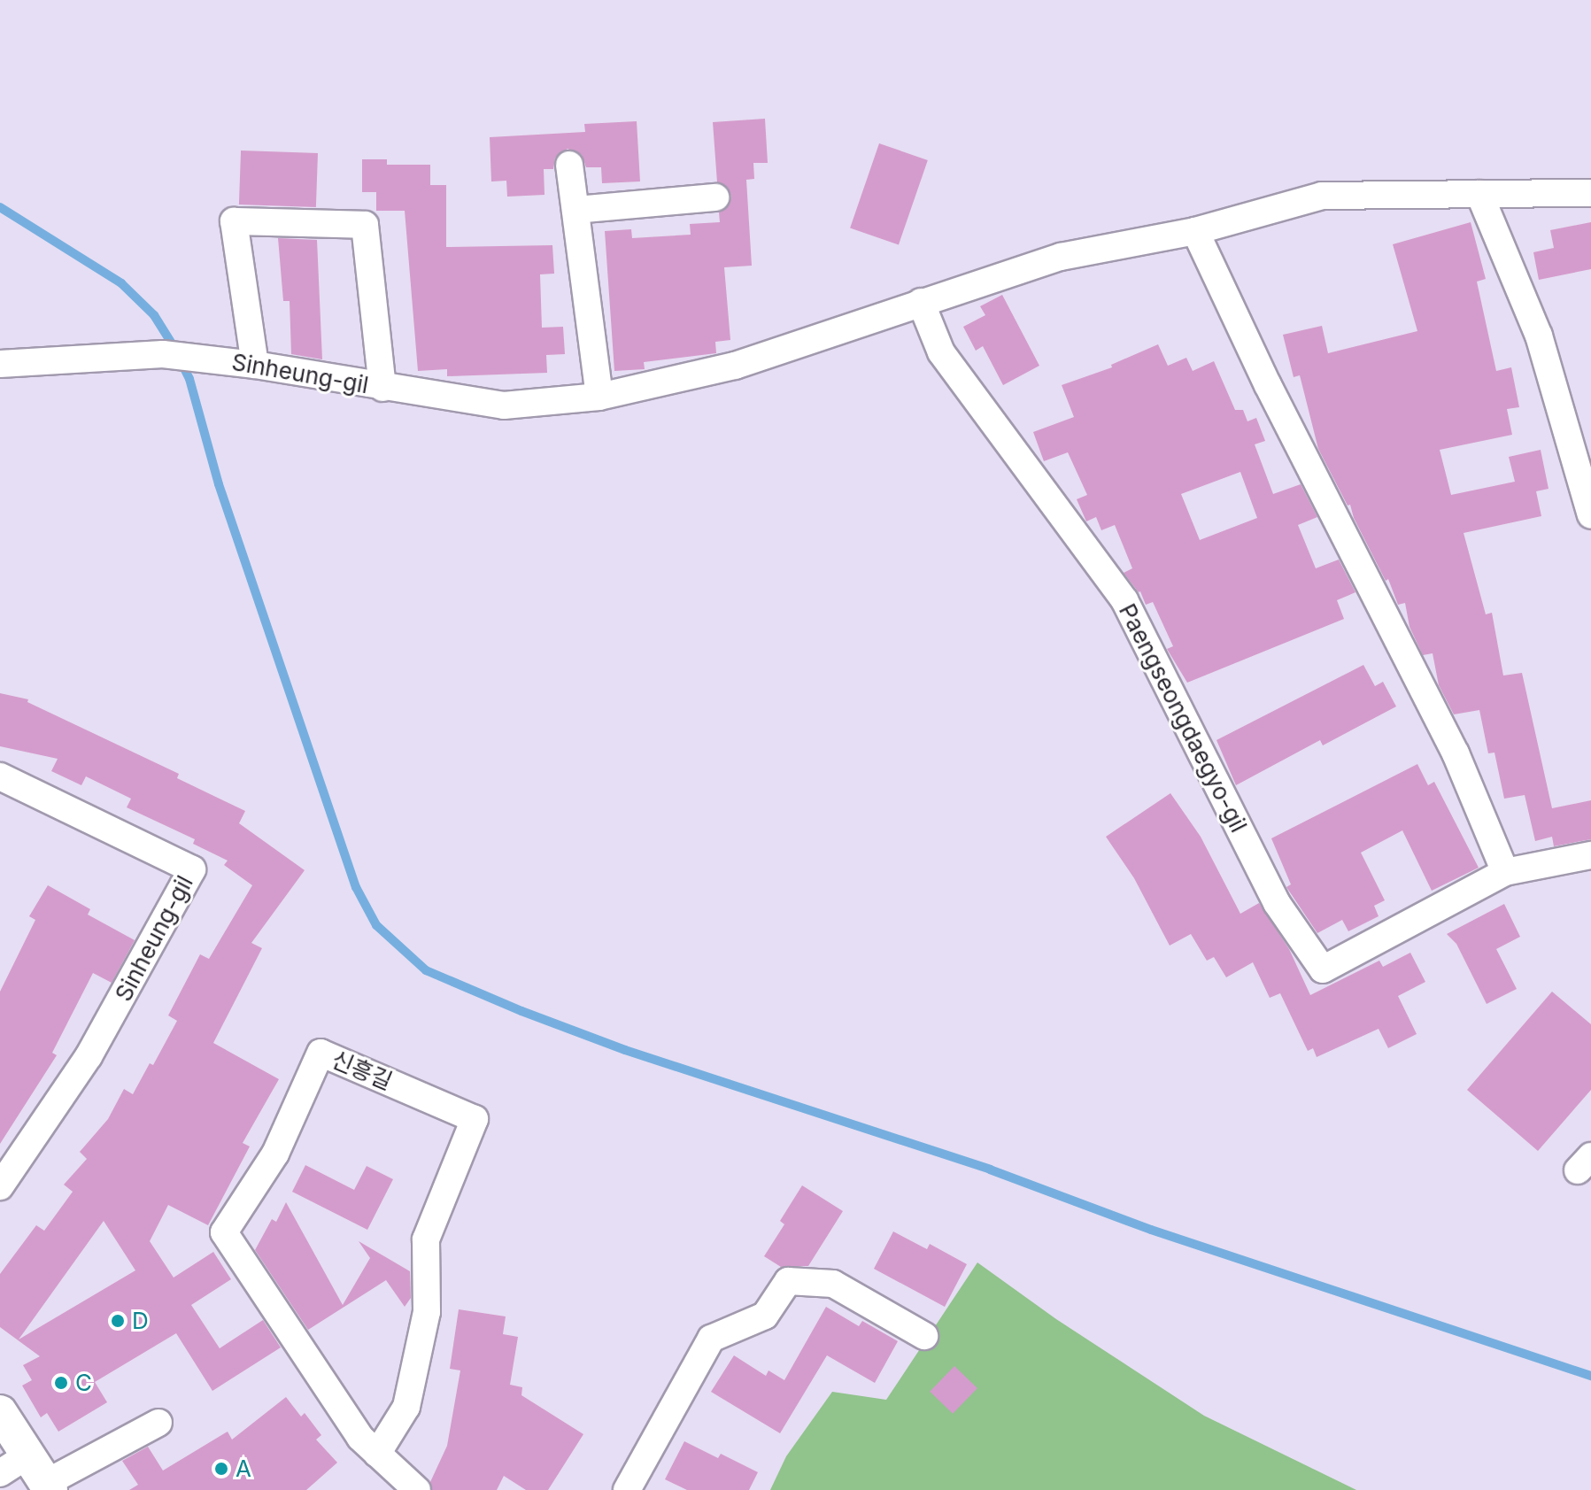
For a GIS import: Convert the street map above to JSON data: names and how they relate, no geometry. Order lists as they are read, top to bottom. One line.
{"streets":{"street":["Sinheung-gil","Paengseongdaegyo-gil","신흥길"]},"places":["D","C","A"]}
